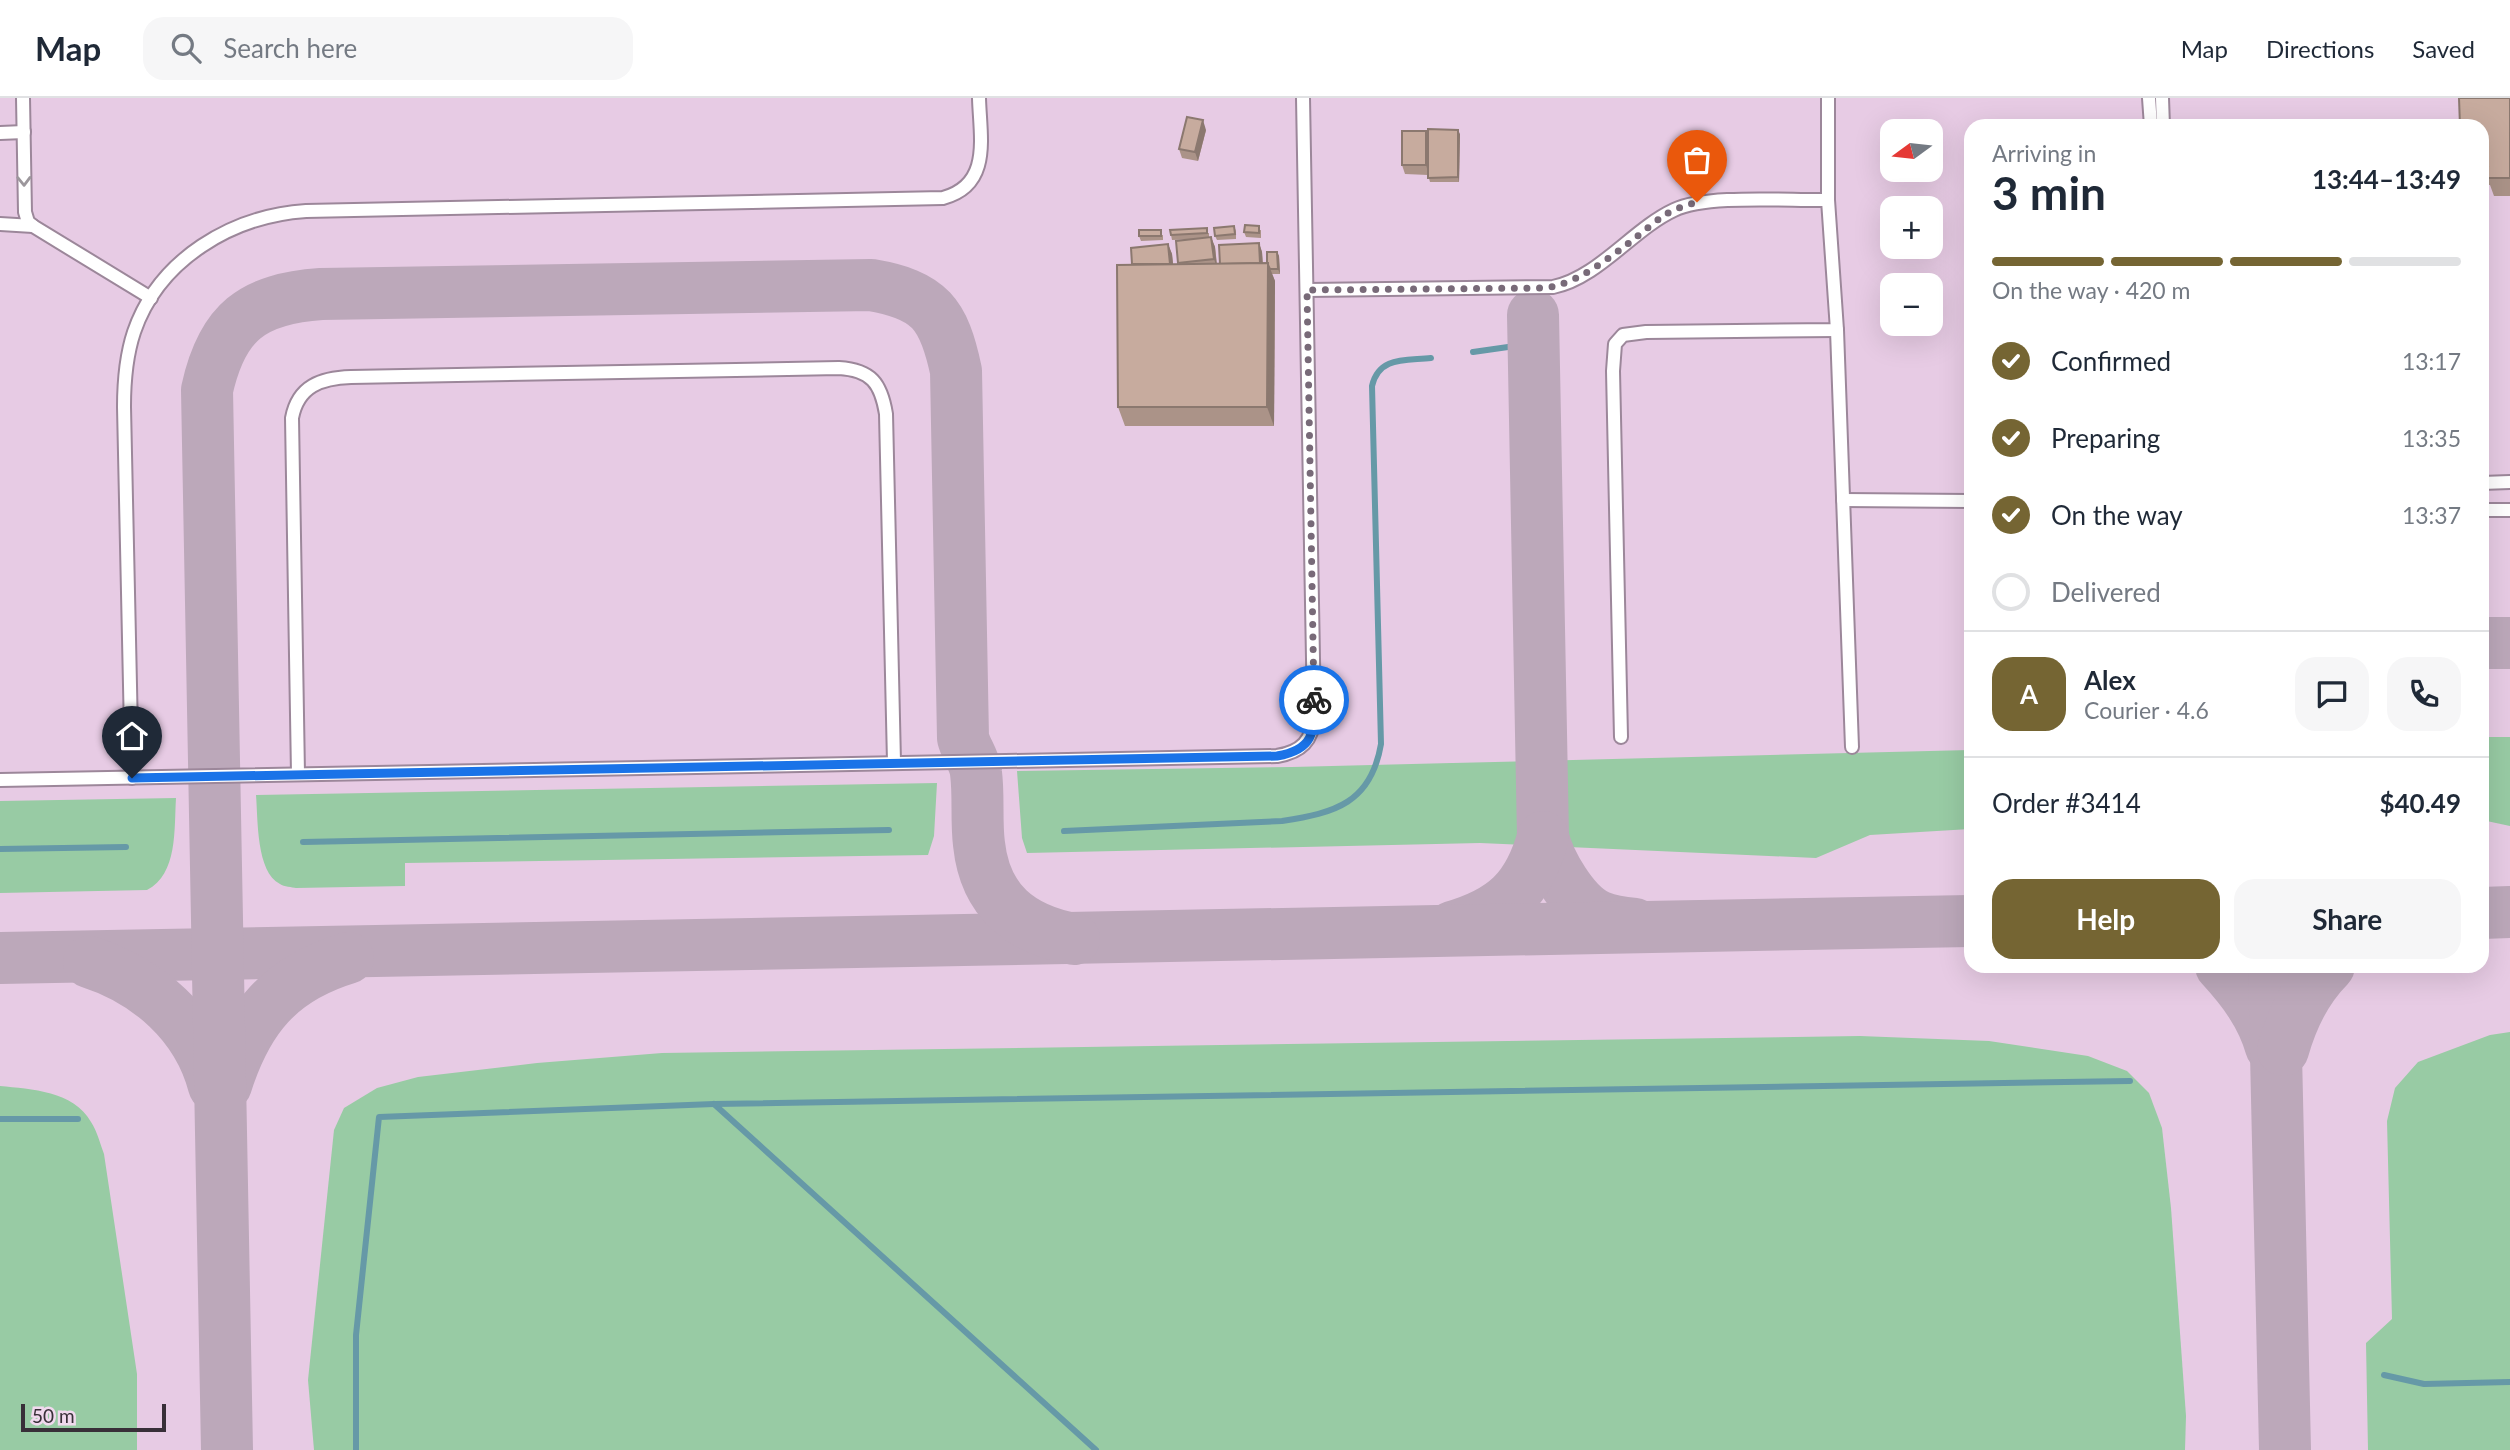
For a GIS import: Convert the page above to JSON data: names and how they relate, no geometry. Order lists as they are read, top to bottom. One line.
{"scale_bar":"50 m","north":"left","page":{"header":"Map","search":"Search here","nav":["Map","Directions","Saved"],"map_buttons":["+","−"],"heading":["3 min","Arriving in","13:44–13:49"],"panel":["Alex","Courier · 4.6","Order #3414","$40.49"],"bar":"On the way · 420 m","list":[["Confirmed","13:17"],["Preparing","13:35"],["On the way","13:37"],"Delivered"],"round":"A","buttons":["Help","Share"],"scale":"50 m"}}
